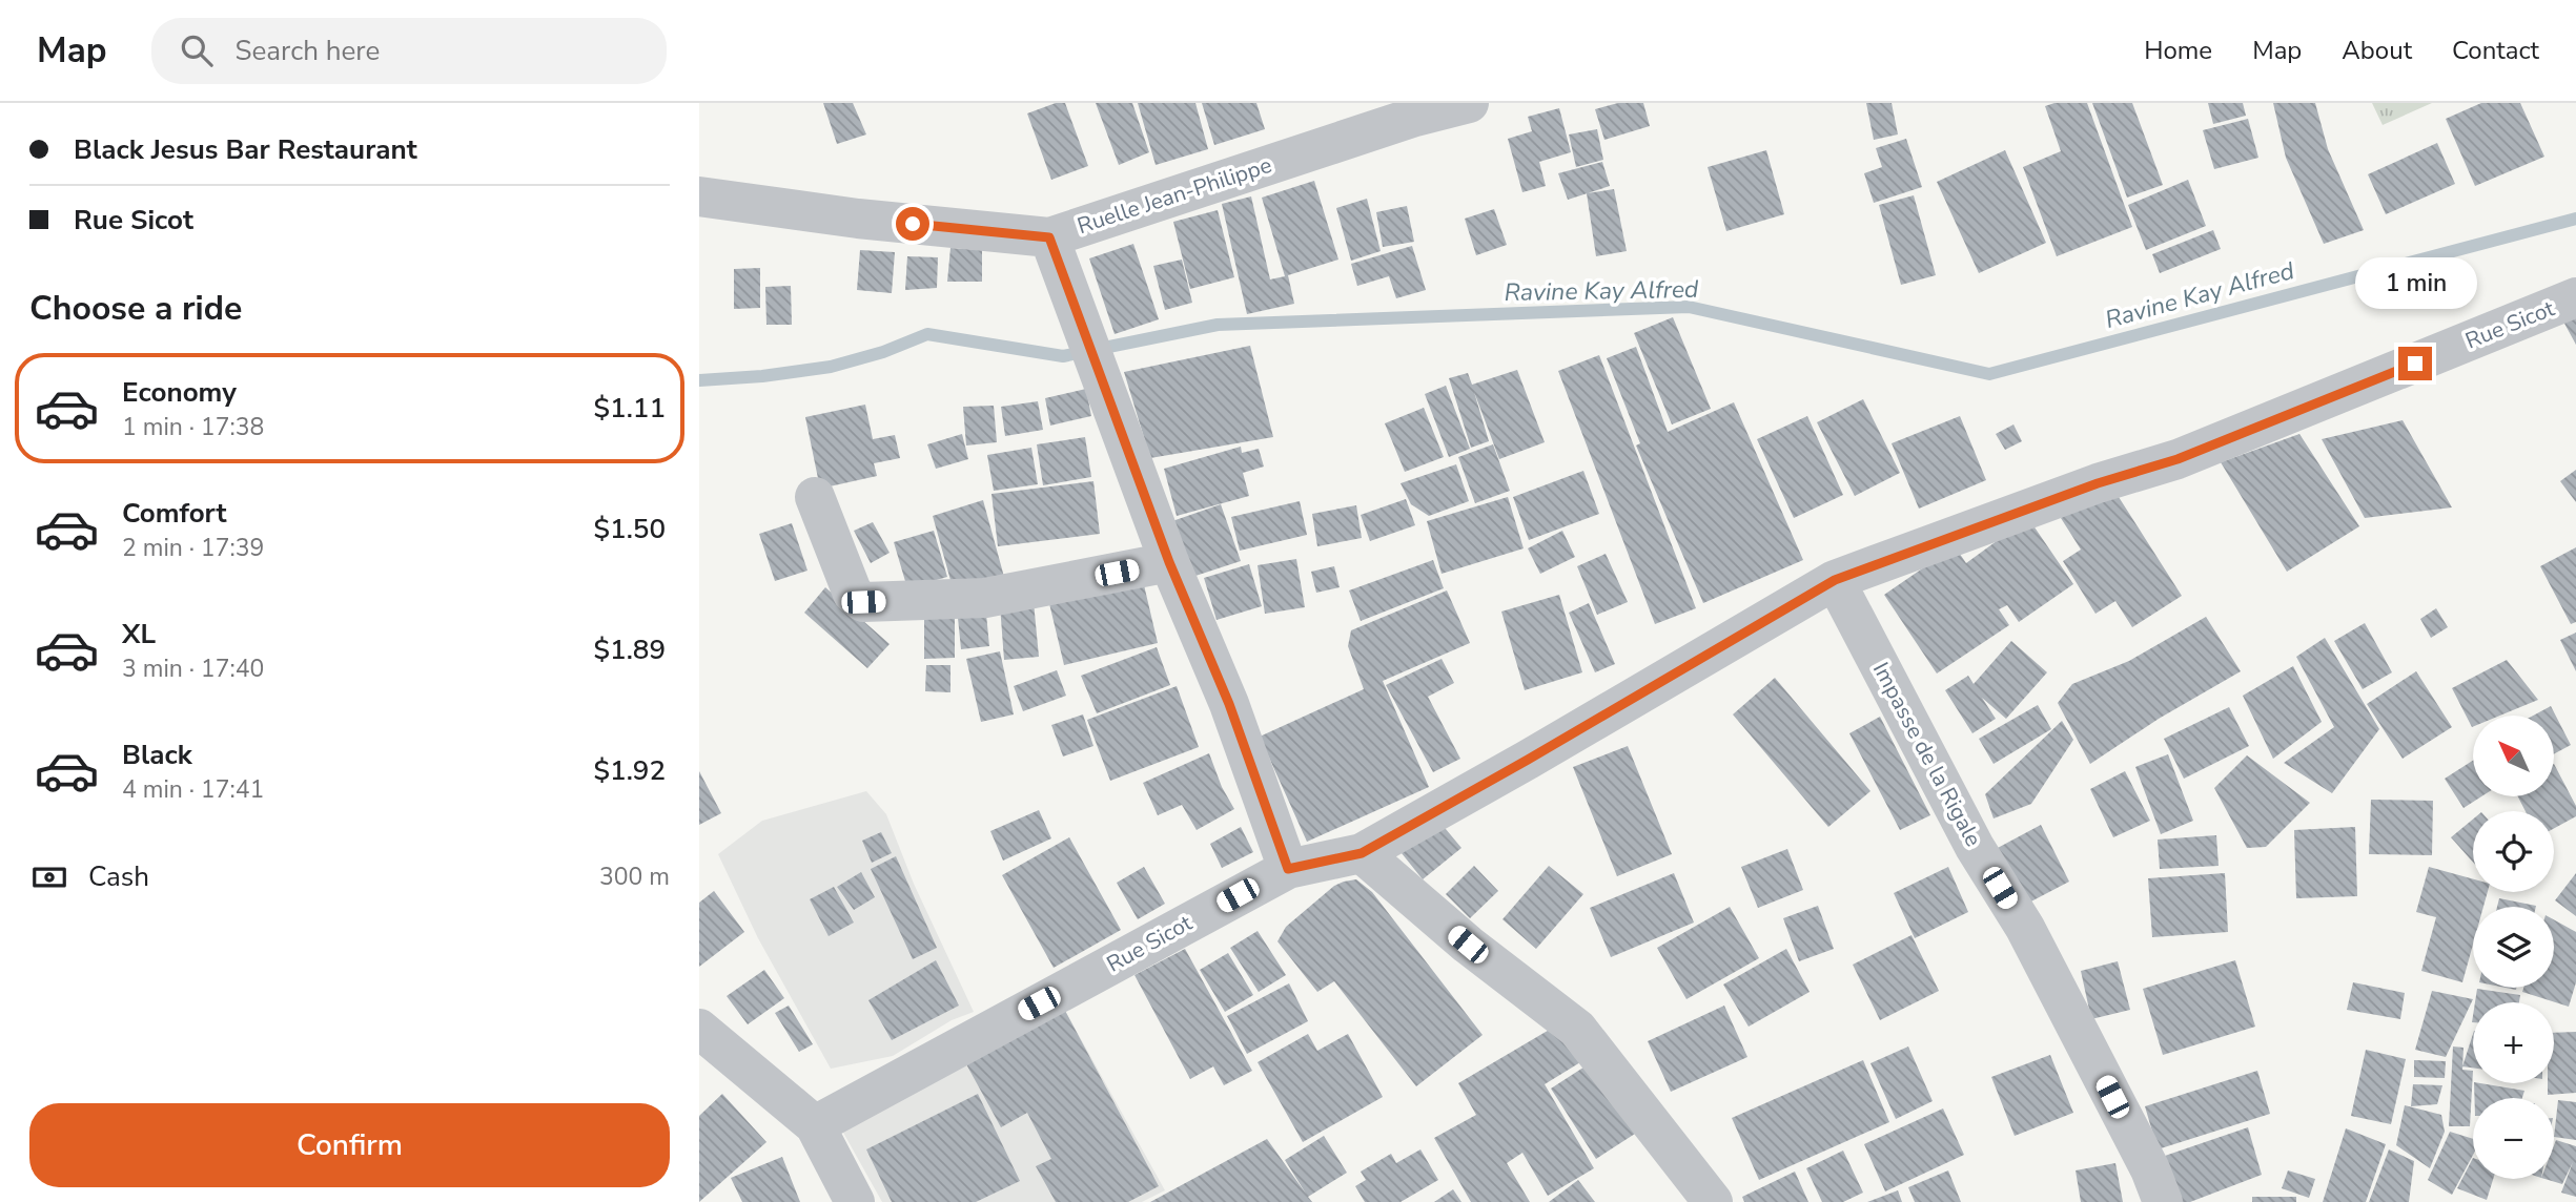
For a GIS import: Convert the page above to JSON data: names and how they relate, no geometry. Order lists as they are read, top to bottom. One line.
{"streets":{"street":["Ruelle Jean-Philippe","Rue Sicot","Impasse de la Rigale"]},"crossings":[["Rue Sicot","Impasse de la Rigale"]],"water":["Ravine Kay Alfred"],"north":"top left","page":{"header":"Map","search":"Search here","nav":["Home","Map","About","Contact"],"banner":["Black Jesus Bar Restaurant","Rue Sicot"],"bubble":"1 min","heading":"Choose a ride","list":[{"name":"Economy","note":"1 min · 17:38","value":"$1.11"},{"name":"Comfort","note":"2 min · 17:39","value":"$1.50"},{"name":"XL","note":"3 min · 17:40","value":"$1.89"},{"name":"Black","note":"4 min · 17:41","value":"$1.92"}],"map_buttons":["+","−"],"pay":["Cash","300 m"],"buttons":"Confirm"}}
